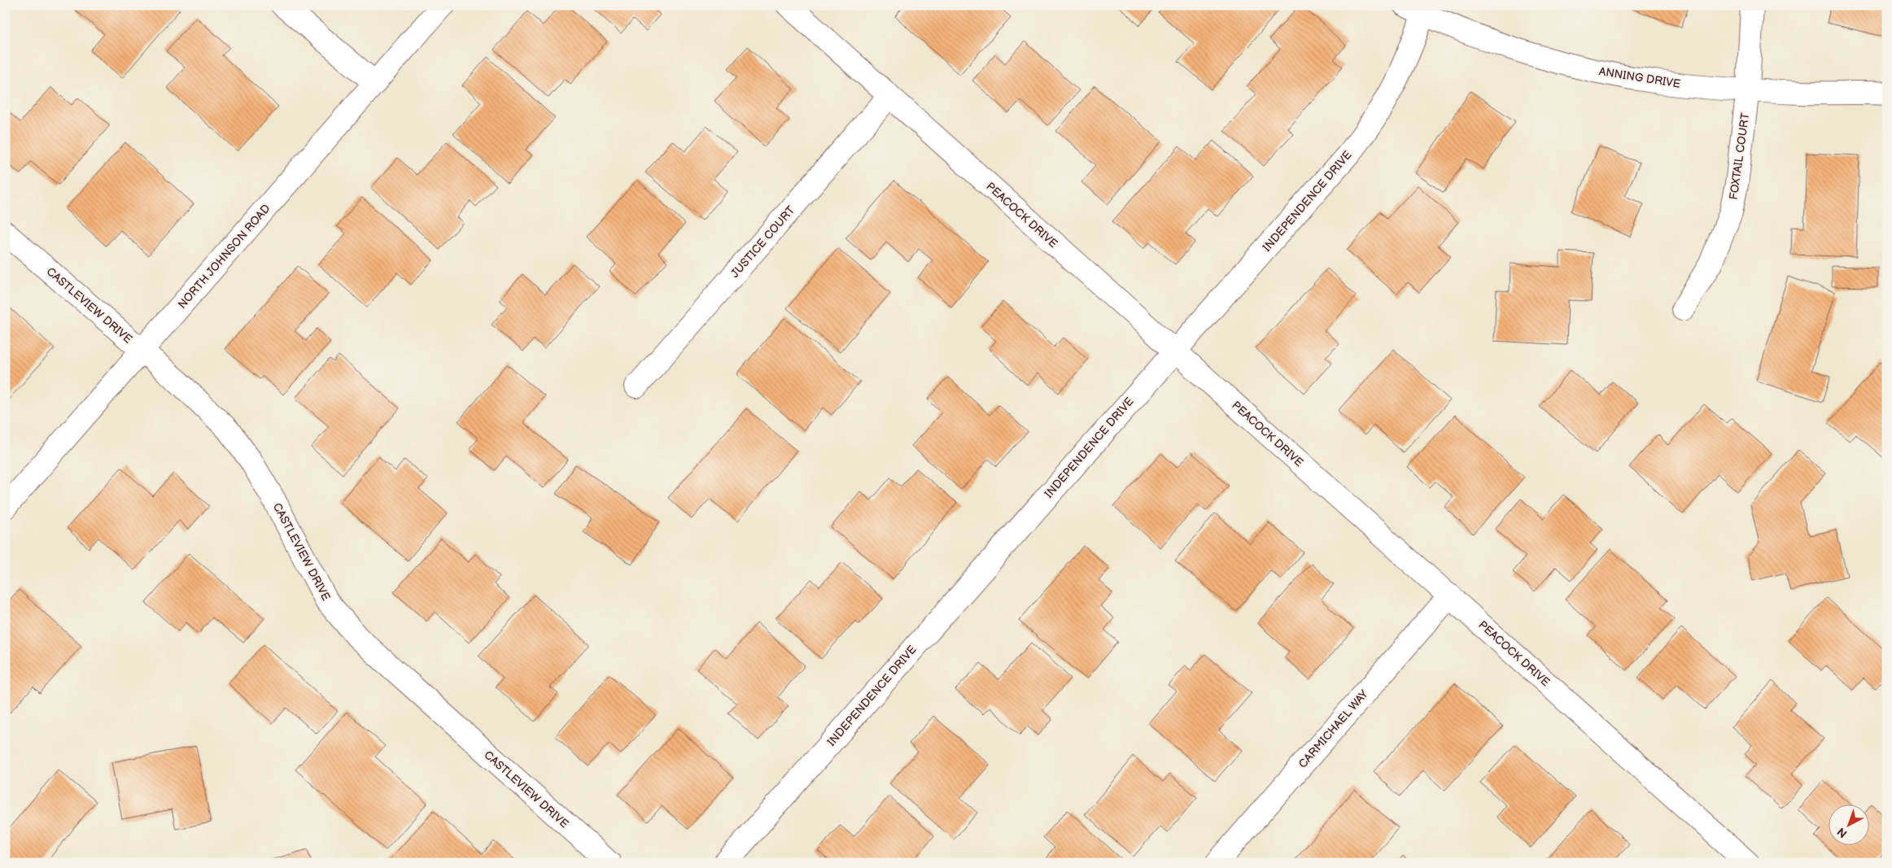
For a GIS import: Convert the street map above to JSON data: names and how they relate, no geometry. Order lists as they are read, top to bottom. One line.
{"streets":{"street":["ANNING DRIVE","FOXTAIL COURT","INDEPENDENCE DRIVE","PEACOCK DRIVE","JUSTICE COURT","NORTH JOHNSON ROAD","CASTLEVIEW DRIVE","CARMICHAEL WAY"]},"crossings":[["ANNING DRIVE","FOXTAIL COURT"],["ANNING DRIVE","INDEPENDENCE DRIVE"],["INDEPENDENCE DRIVE","PEACOCK DRIVE"],["PEACOCK DRIVE","JUSTICE COURT"],["PEACOCK DRIVE","CARMICHAEL WAY"],["NORTH JOHNSON ROAD","CASTLEVIEW DRIVE"]],"north":"bottom left"}
